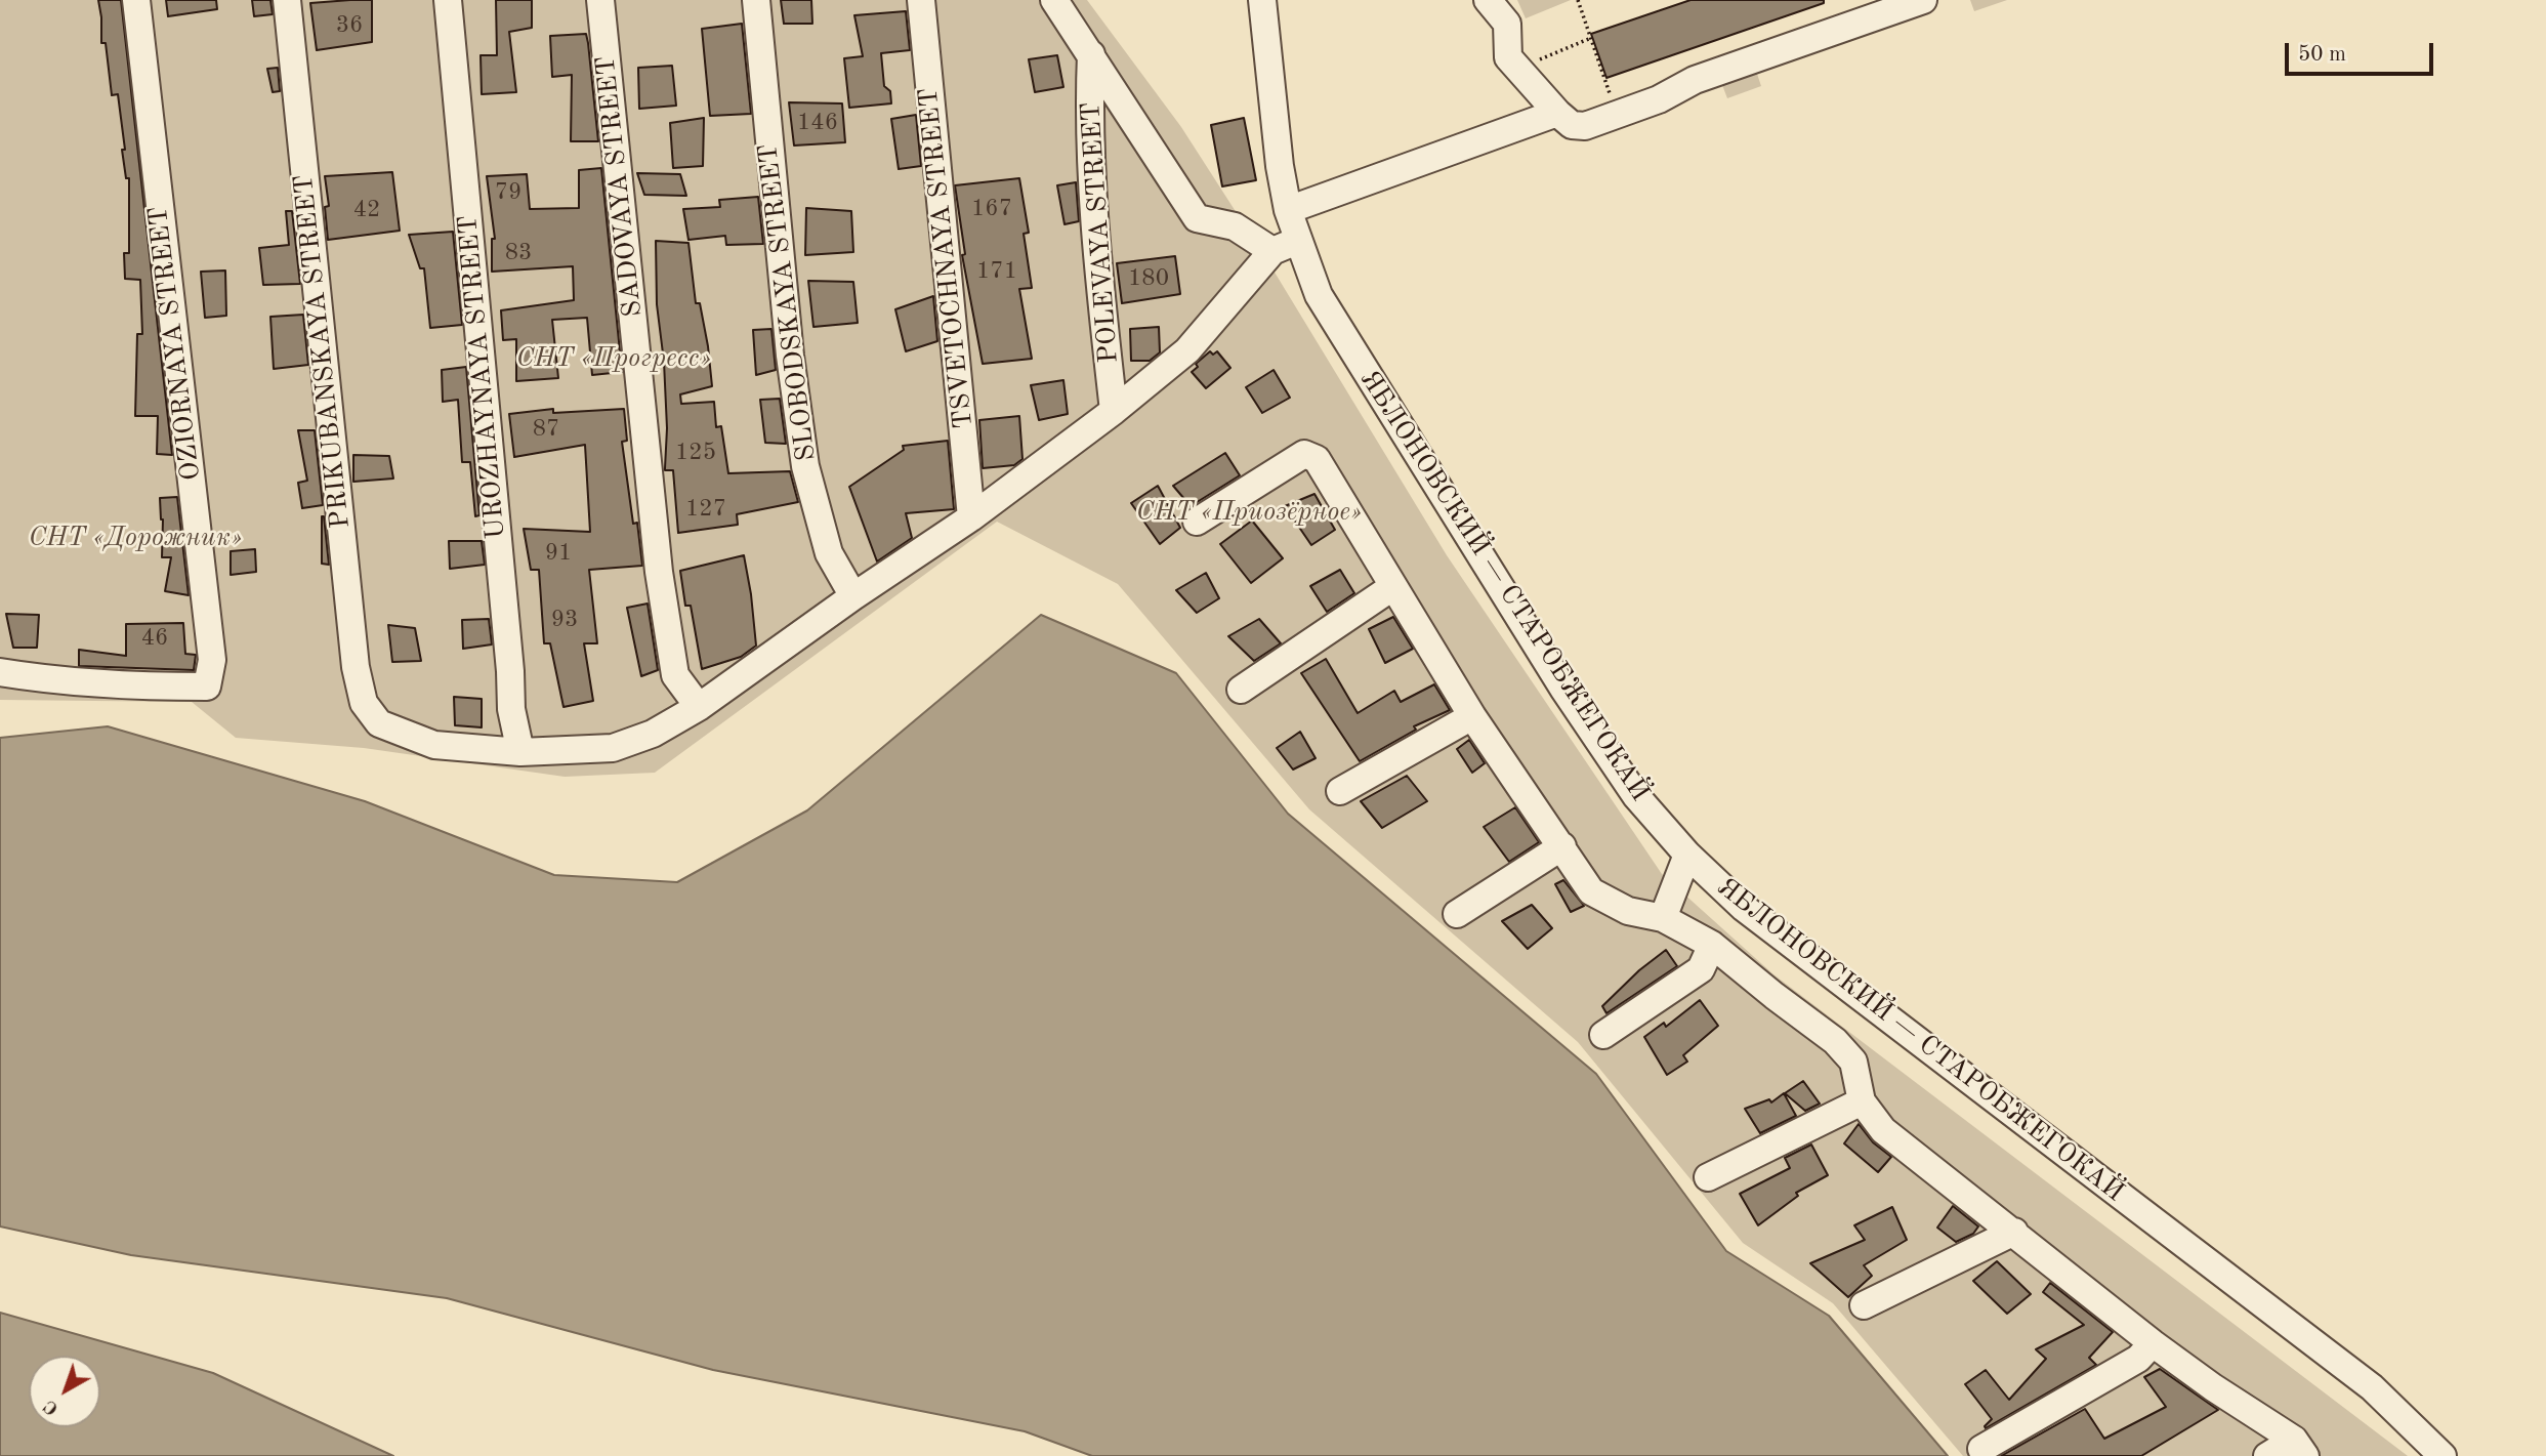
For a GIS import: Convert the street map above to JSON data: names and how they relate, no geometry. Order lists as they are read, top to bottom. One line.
{"streets":{"street":["SADOVAYA STREET","POLEVAYA STREET","TSVETOCHNAYA STREET","SLOBODSKAYA STREET","OZIORNAYA STREET","PRIKUBANSKAYA STREET","UROZHAYNAYA STREET","ЯБЛОНОВСКИЙ — СТАРОБЖЕГОКАЙ"]},"crossings":[["PRIKUBANSKAYA STREET","UROZHAYNAYA STREET"]],"parks":["СНТ «Прогресс»","СНТ «Приозёрное»","СНТ «Дорожник»"],"house_numbers":["36","146","79","167","42","83","171","180","87","125","127","91","93","46"],"scale_bar":"50 m","north":"bottom left"}
